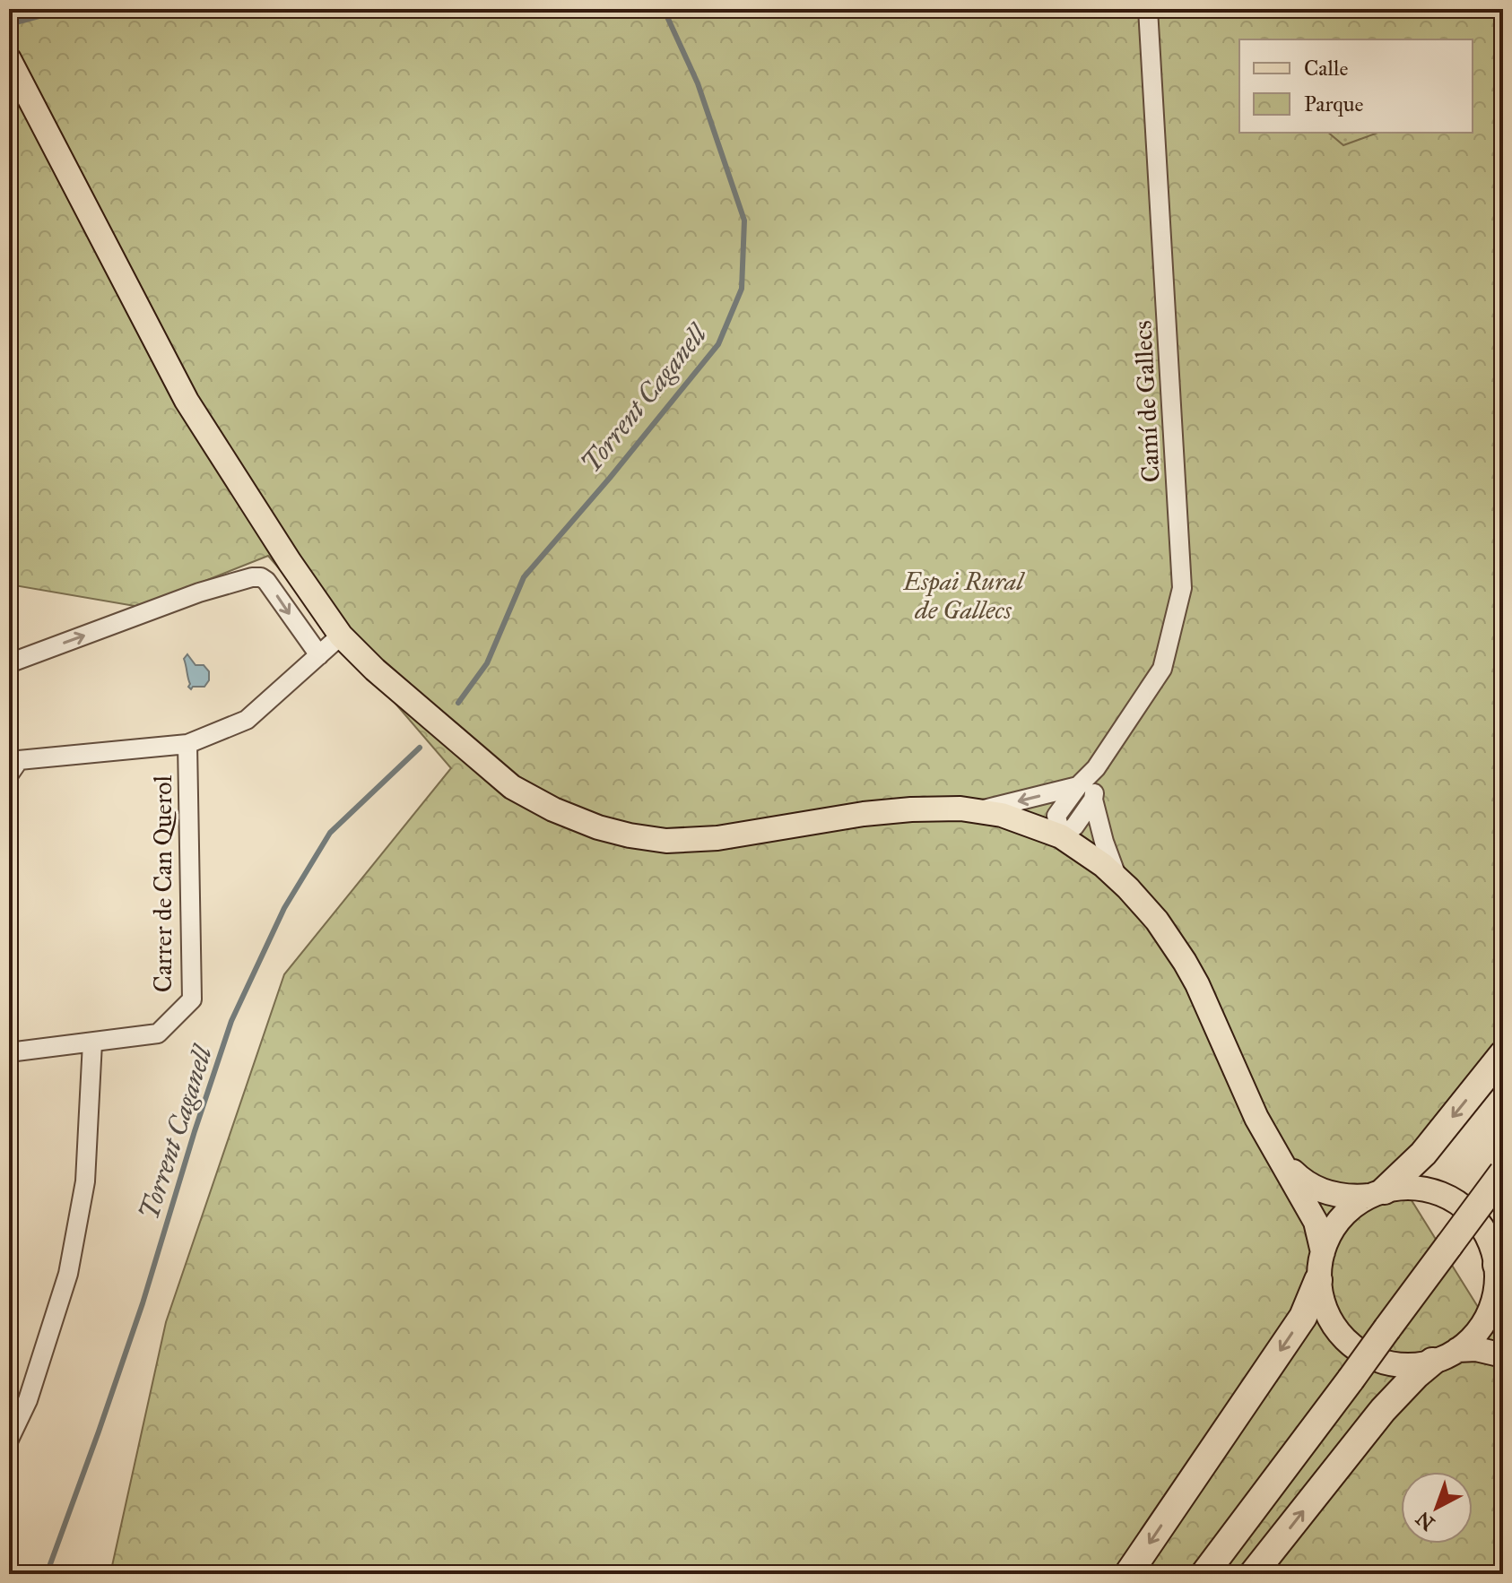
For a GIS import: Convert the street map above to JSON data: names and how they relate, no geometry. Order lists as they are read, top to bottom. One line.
{"streets":{"street":["Camí de Gallecs","Carrer de Can Querol"]},"water":["Torrent Caganell"],"parks":["Espai Rural de Gallecs"],"legend":["Calle","Parque"],"north":"bottom left"}
